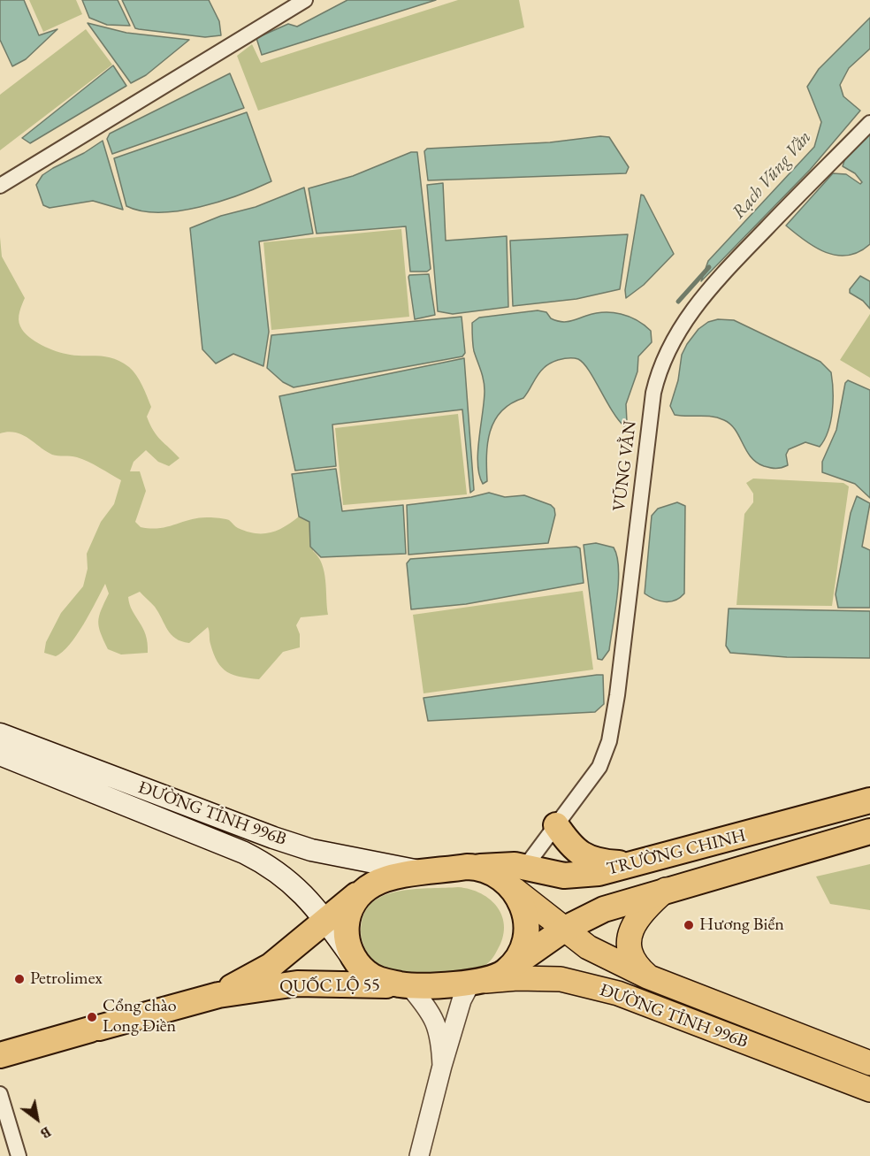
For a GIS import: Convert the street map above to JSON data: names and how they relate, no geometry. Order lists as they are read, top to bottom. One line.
{"streets":{"highway":["TRƯỜNG CHINH","QUỐC LỘ 55"],"main road":["ĐƯỜNG TỈNH 996B"],"street":["VŨNG VẰN"]},"crossings":[["VŨNG VẰN","TRƯỜNG CHINH"],["ĐƯỜNG TỈNH 996B","TRƯỜNG CHINH"],["ĐƯỜNG TỈNH 996B","QUỐC LỘ 55"],["TRƯỜNG CHINH","QUỐC LỘ 55"]],"water":["Rạch Vũng Vằn"],"places":["Hương Biển","Petrolimex","Cổng chào Long Điền"],"north":"bottom right"}
